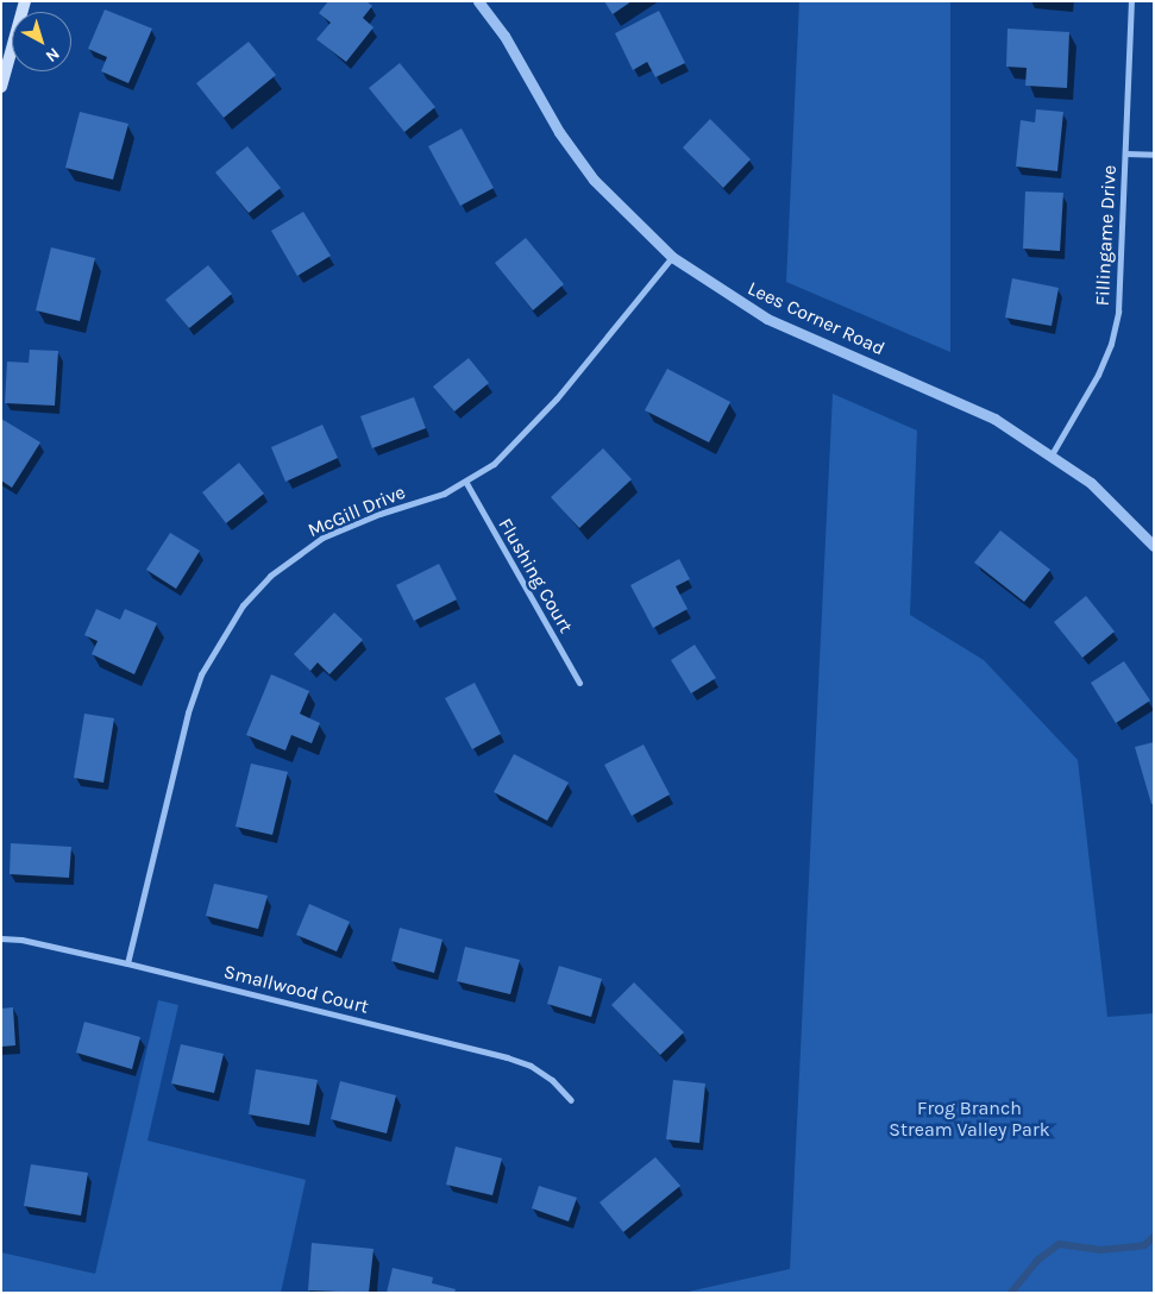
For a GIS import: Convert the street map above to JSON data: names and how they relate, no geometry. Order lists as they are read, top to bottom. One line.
{"streets":{"street":["Fillingame Drive","Lees Corner Road","McGill Drive","Flushing Court","Smallwood Court"]},"crossings":[["Fillingame Drive","Lees Corner Road"],["Lees Corner Road","McGill Drive"],["McGill Drive","Flushing Court"],["McGill Drive","Smallwood Court"]],"parks":["Frog Branch Stream Valley Park"],"north":"bottom right"}
